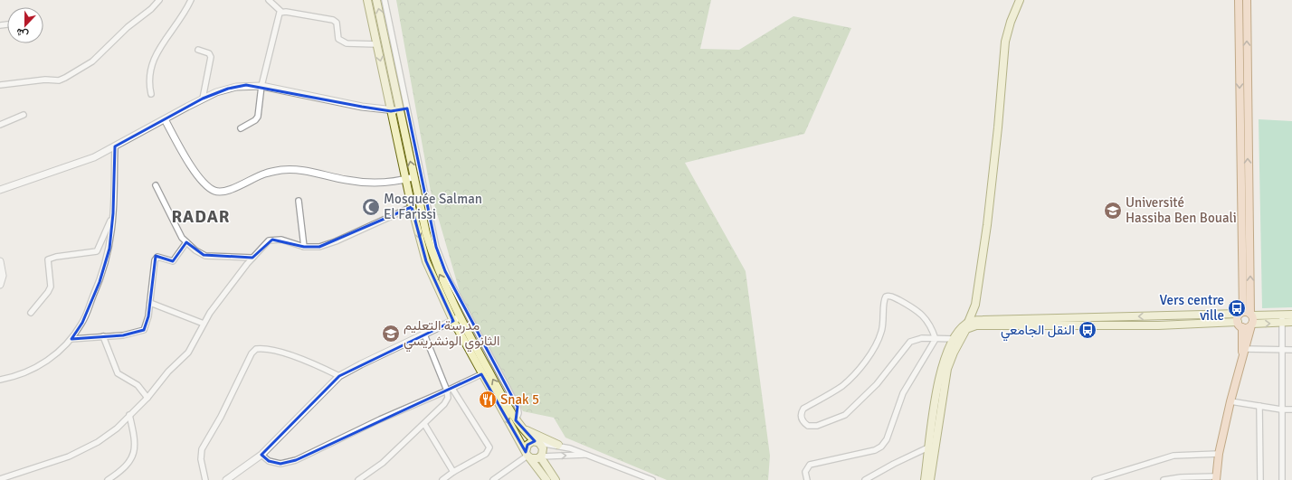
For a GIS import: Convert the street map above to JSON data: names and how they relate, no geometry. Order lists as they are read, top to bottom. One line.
{"districts":["RADAR"],"places":{"mosque":["Mosquée Salman El Farissi"],"school or university":["Université Hassiba Ben Bouali","مدرسة التعليم الثانوي الونشريسي"],"bus stop":["Vers centre ville","النقل الجامعي"],"restaurant":["Snak 5"]},"north":"bottom"}
